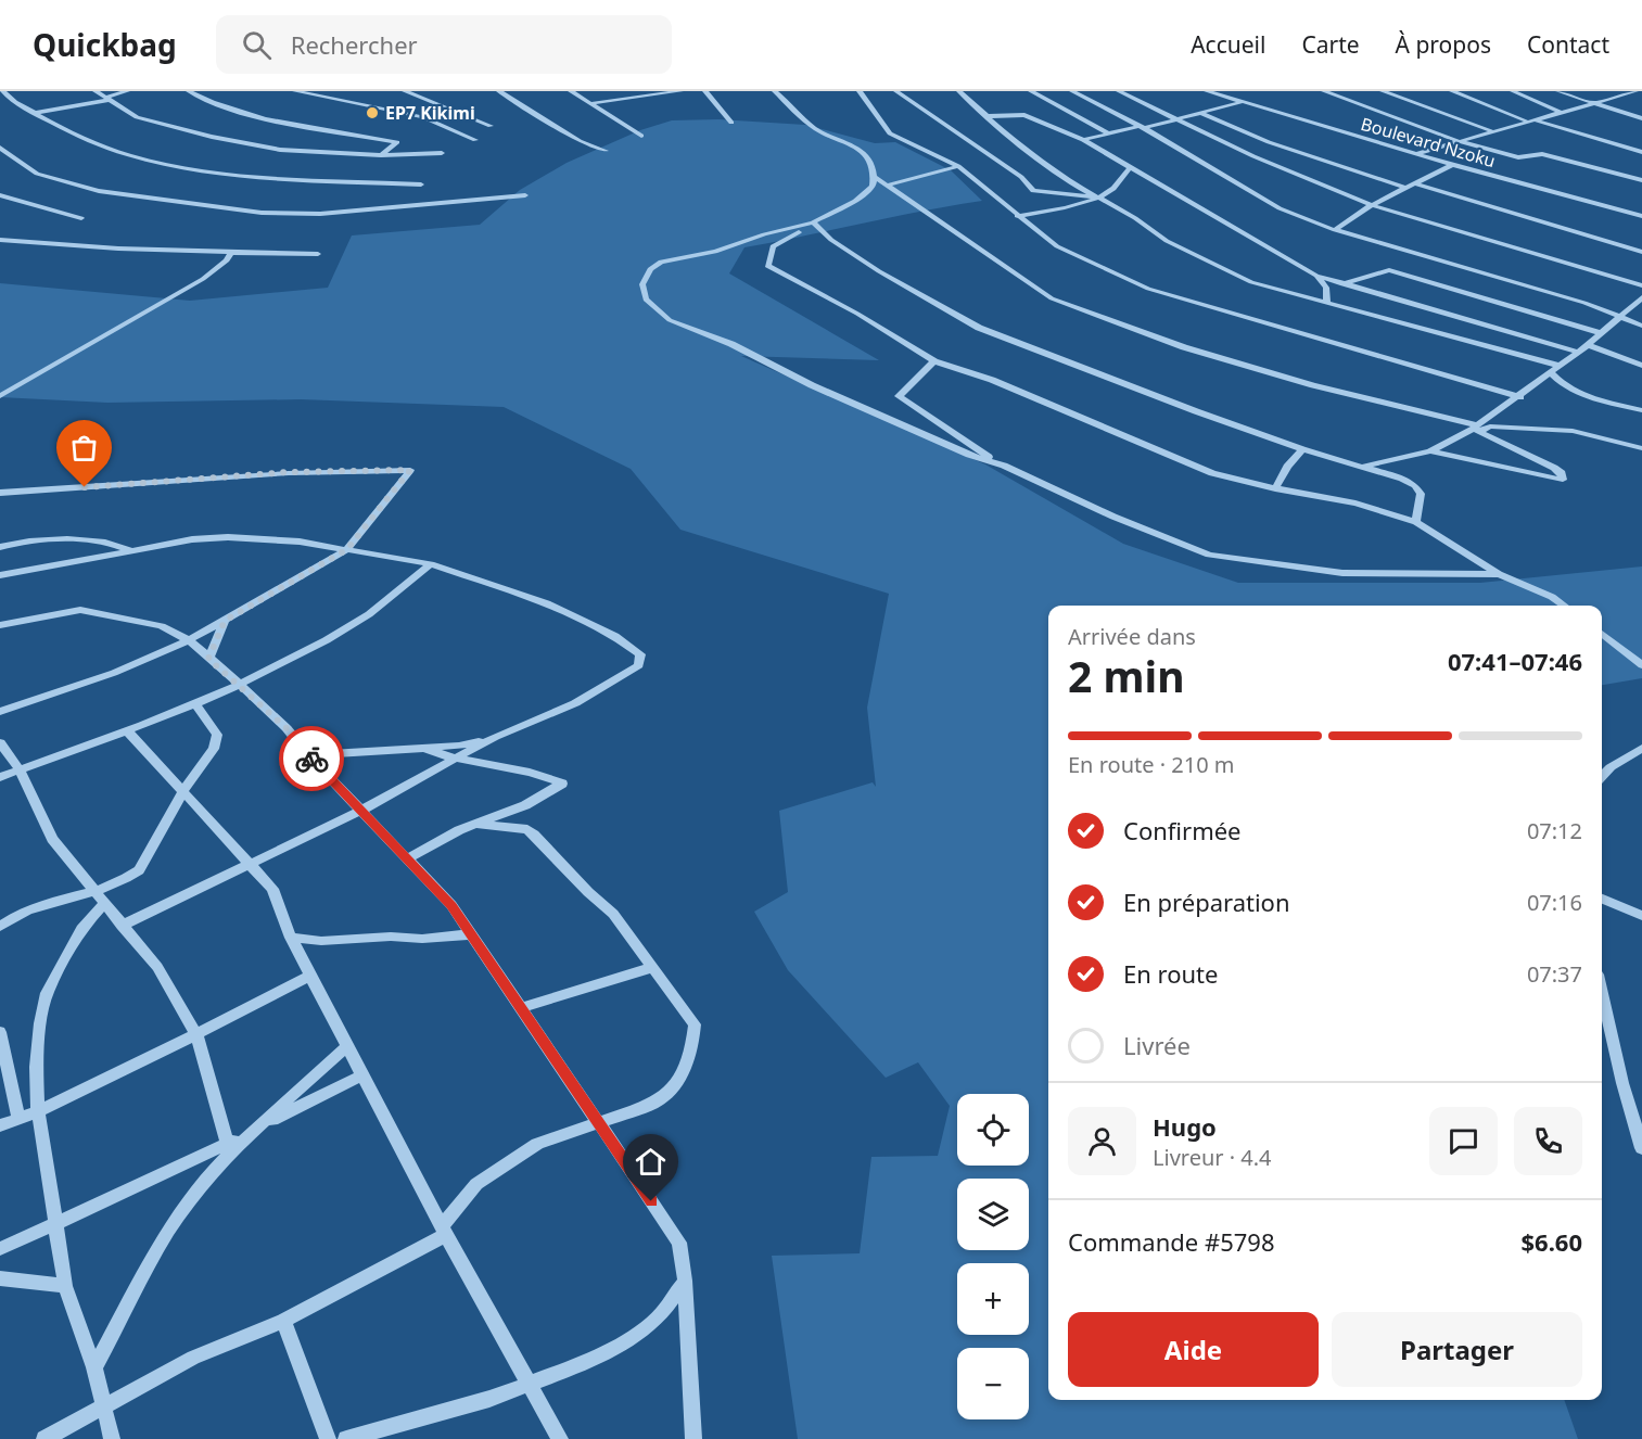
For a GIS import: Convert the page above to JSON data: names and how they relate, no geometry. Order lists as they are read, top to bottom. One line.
{"streets":{"street":["Boulevard Nzoku"]},"places":["EP7 Kikimi"],"page":{"header":"Quickbag","search":"Rechercher","nav":["Accueil","Carte","À propos","Contact"],"heading":["2 min","Arrivée dans","07:41–07:46"],"panel":["Hugo","Livreur · 4.4","Commande #5798","$6.60"],"bar":"En route · 210 m","list":[["Confirmée","07:12"],["En préparation","07:16"],["En route","07:37"],"Livrée"],"map_buttons":["+","−"],"buttons":["Aide","Partager"]}}
